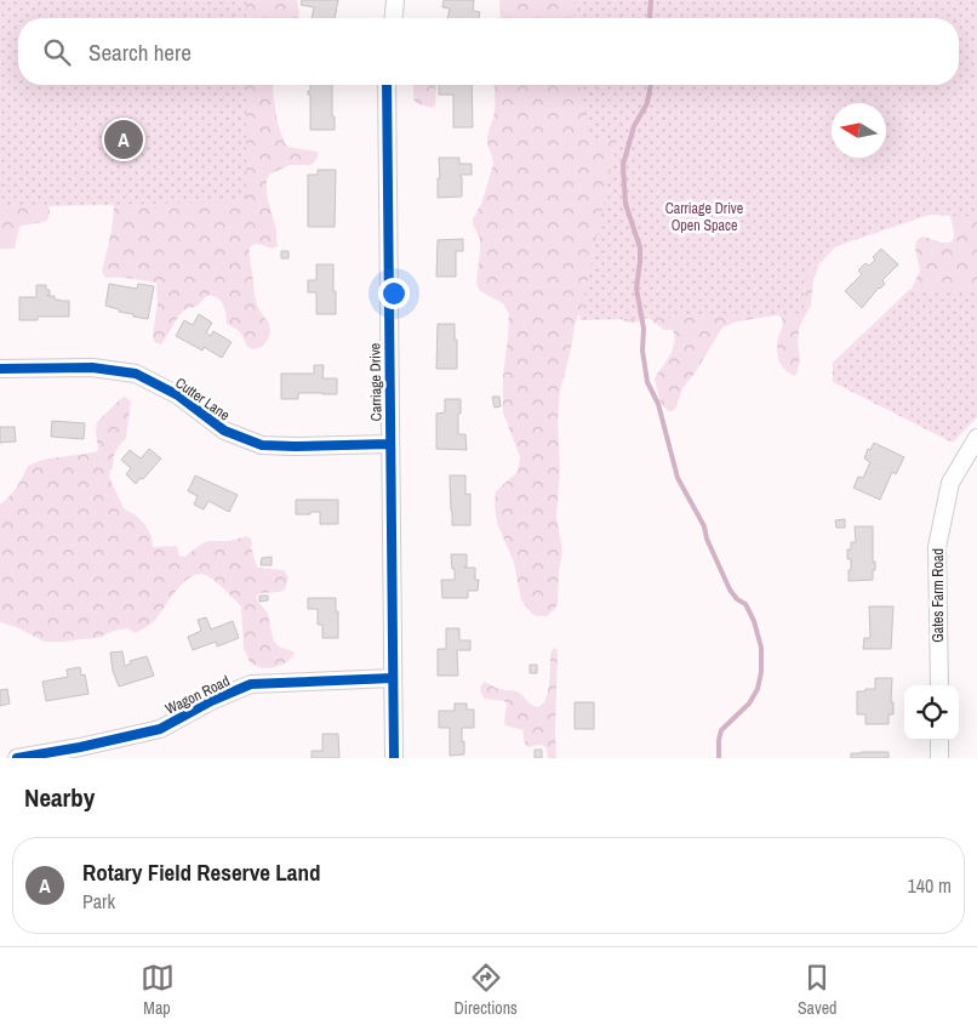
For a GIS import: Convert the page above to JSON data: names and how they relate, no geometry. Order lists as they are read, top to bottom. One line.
{"streets":{"street":["Carriage Drive","Cutter Lane","Gates Farm Road","Wagon Road"]},"crossings":[["Carriage Drive","Cutter Lane"],["Carriage Drive","Wagon Road"]],"parks":["Carriage Drive Open Space"],"north":"left","page":{"search":"Search here","pins":"A","heading":"Nearby","list":[{"mark":"A","name":"Rotary Field Reserve Land","note":"Park","value":"140 m"}],"nav":["Map","Directions","Saved"]}}
